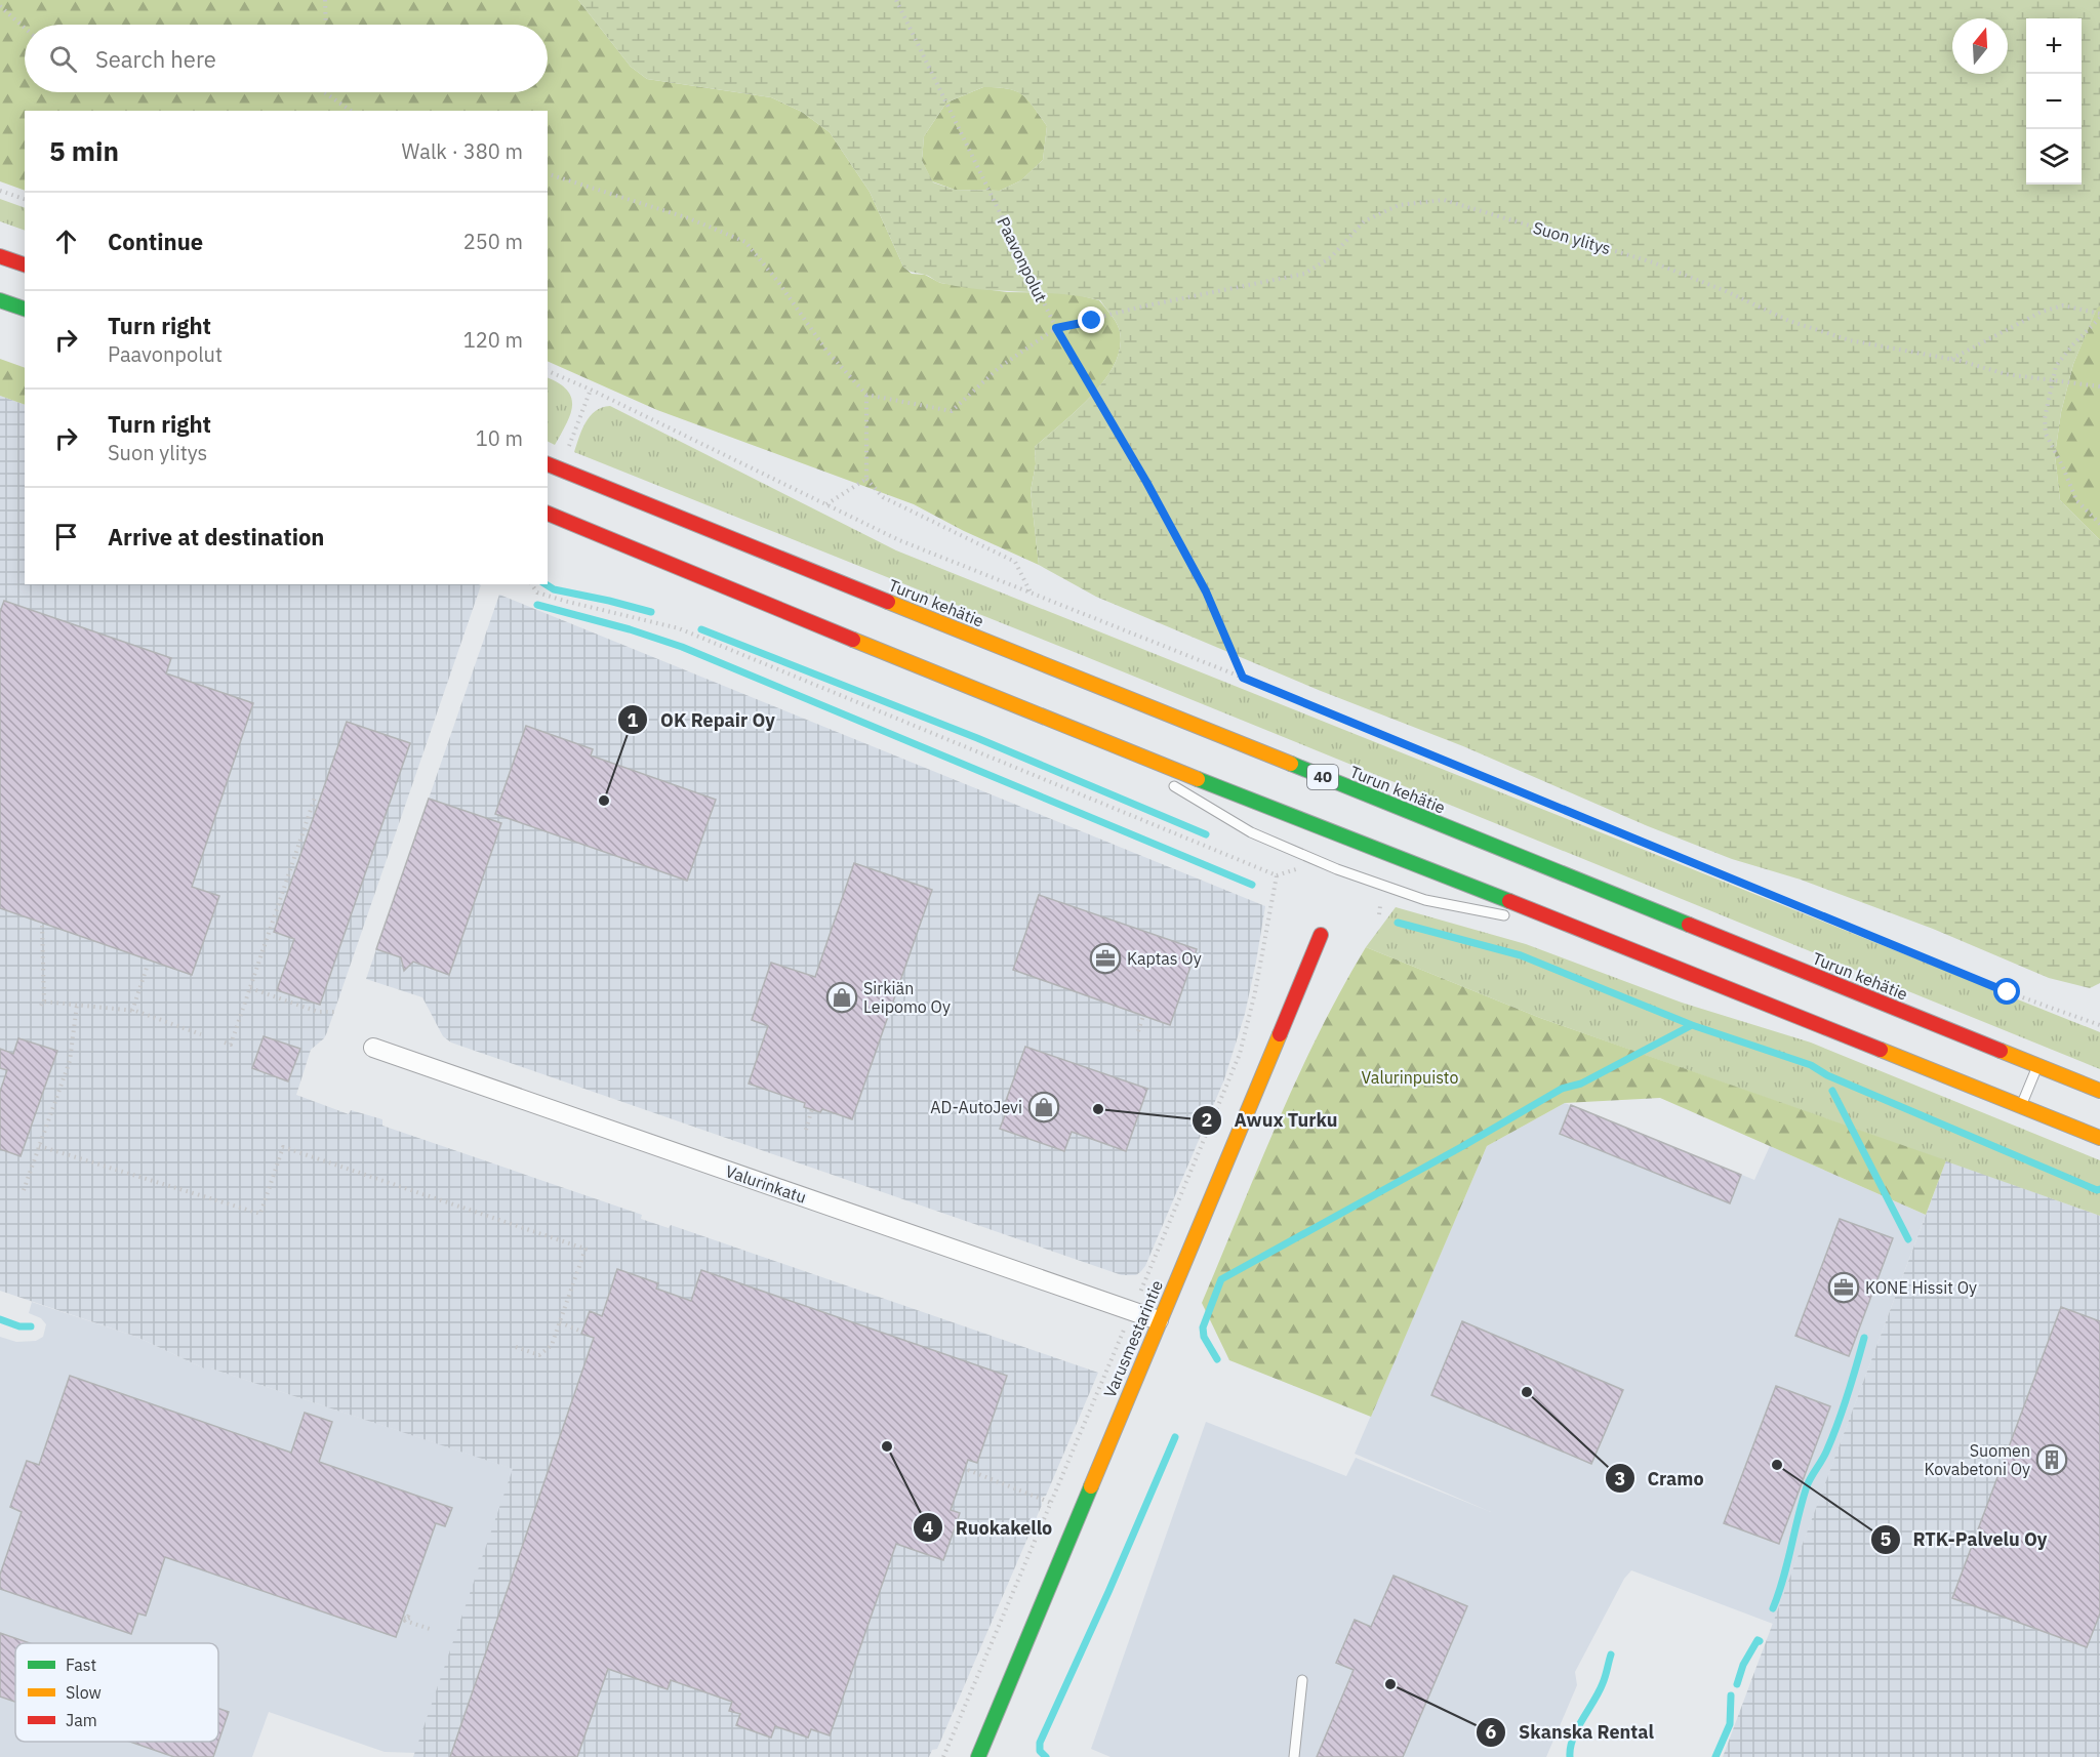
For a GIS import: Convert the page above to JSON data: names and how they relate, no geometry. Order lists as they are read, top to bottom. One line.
{"streets":{"main road":["Turun kehätie","40","Varusmestarintie"],"street":["Valurinkatu"],"path":["Suon ylitys","Paavonpolut"]},"crossings":[["Suon ylitys","Paavonpolut"],["Valurinkatu","Varusmestarintie"]],"parks":["Valurinpuisto"],"places":{"other":["OK Repair Oy","Awux Turku","Cramo","Ruokakello","RTK-Palvelu Oy","Skanska Rental"],"office":["Kaptas Oy","KONE Hissit Oy"],"shop":["Sirkiän Leipomo Oy","AD-AutoJevi"],"building":["Suomen Kovabetoni Oy"]},"legend":["Fast","Slow","Jam"],"north":"top","page":{"map_buttons":["+","−"],"search":"Search here","heading":["5 min","Walk · 380 m"],"list":[["Continue","250 m"],["Turn right","Paavonpolut","120 m"],["Turn right","Suon ylitys","10 m"],"Arrive at destination"]}}
